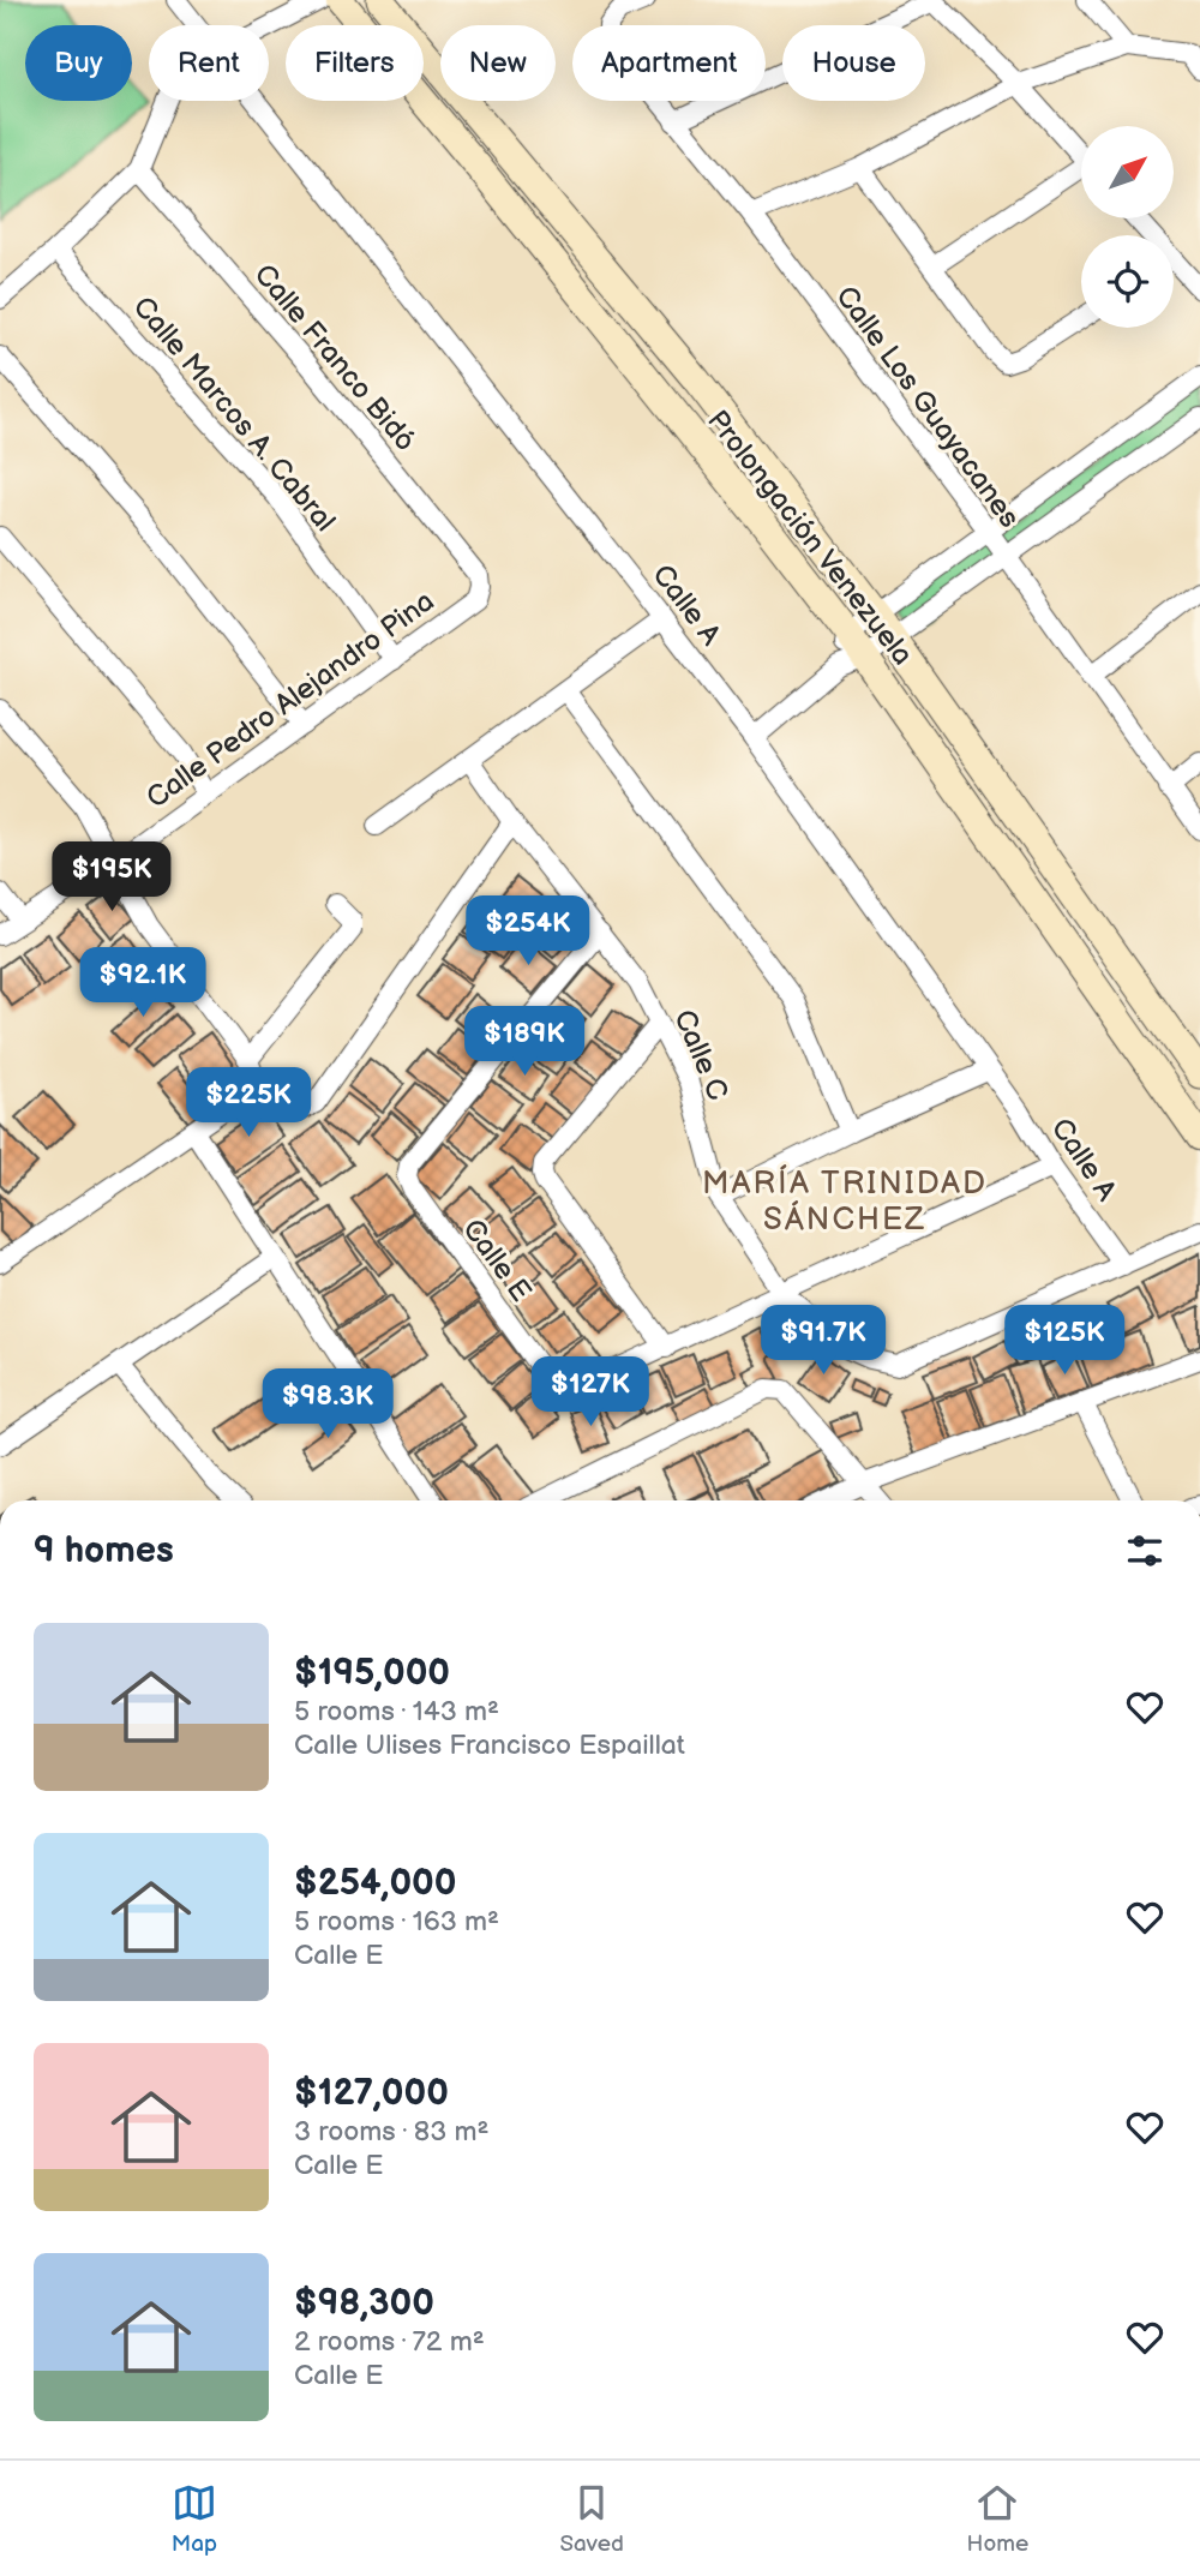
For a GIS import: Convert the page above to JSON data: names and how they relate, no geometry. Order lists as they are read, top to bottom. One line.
{"streets":{"street":["Calle Franco Bidó","Calle Los Guayacanes","Calle Marcos A. Cabral","Prolongación Venezuela","Calle A","Calle Pedro Alejandro Pina","Calle C","Calle E"]},"crossings":[["Calle Franco Bidó","Calle Pedro Alejandro Pina"],["Calle Marcos A. Cabral","Calle Pedro Alejandro Pina"],["Calle A","Calle C"],["Calle A","Calle E"],["Calle C","Calle E"]],"districts":["MARÍA TRINIDAD SÁNCHEZ"],"north":"top right","page":{"chip":["Buy","Rent","Filters","New","Apartment","House"],"price":["$195K","$254K","$92.1K","$189K","$225K","$91.7K","$125K","$127K","$98.3K"],"heading":"9 homes","list":[{"name":"$195,000","note":"5 rooms · 143 m² · Calle Ulises Francisco Espaillat"},{"name":"$254,000","note":"5 rooms · 163 m² · Calle E"},{"name":"$127,000","note":"3 rooms · 83 m² · Calle E"},{"name":"$98,300","note":"2 rooms · 72 m² · Calle E"}],"tabs":["Map","Saved","Home"]}}
